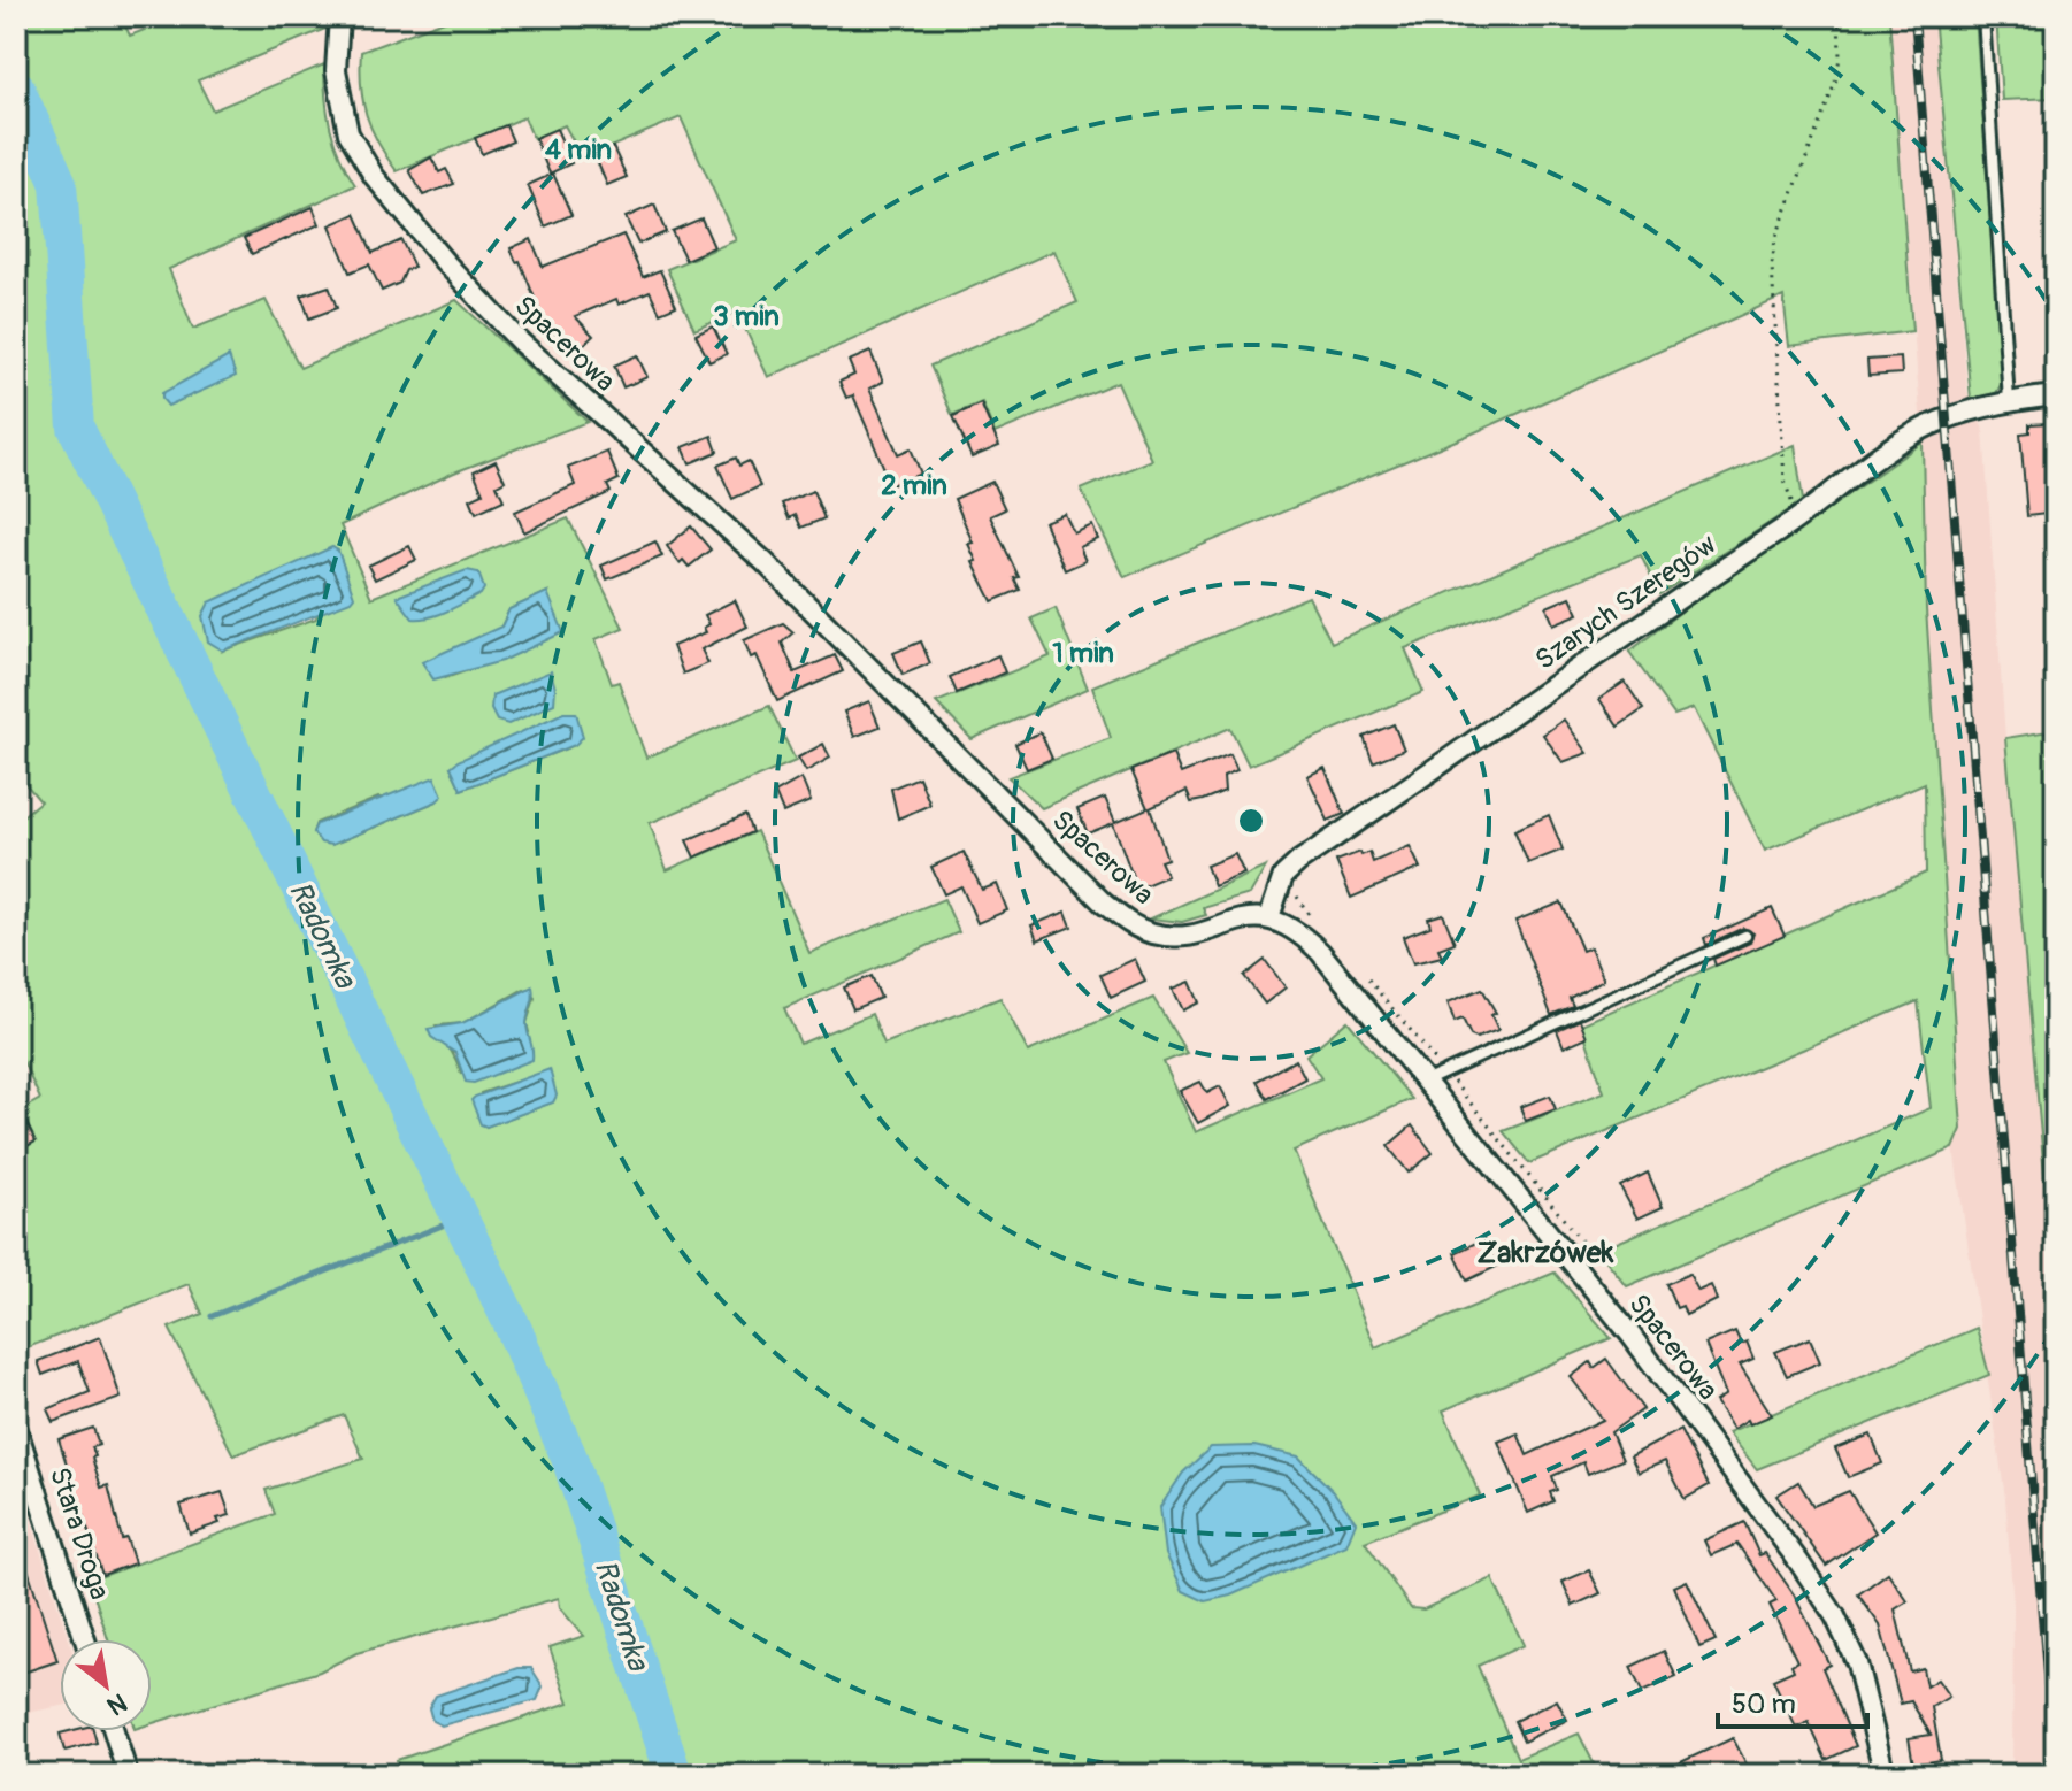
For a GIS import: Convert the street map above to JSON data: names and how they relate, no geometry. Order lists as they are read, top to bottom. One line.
{"streets":{"street":["Spacerowa","Szarych Szeregów","Stara Droga"]},"crossings":[["Spacerowa","Szarych Szeregów"]],"districts":["Zakrzówek"],"water":["Radomka"],"scale_bar":"50 m","north":"bottom right","rings":["4 min","3 min","2 min","1 min"]}
